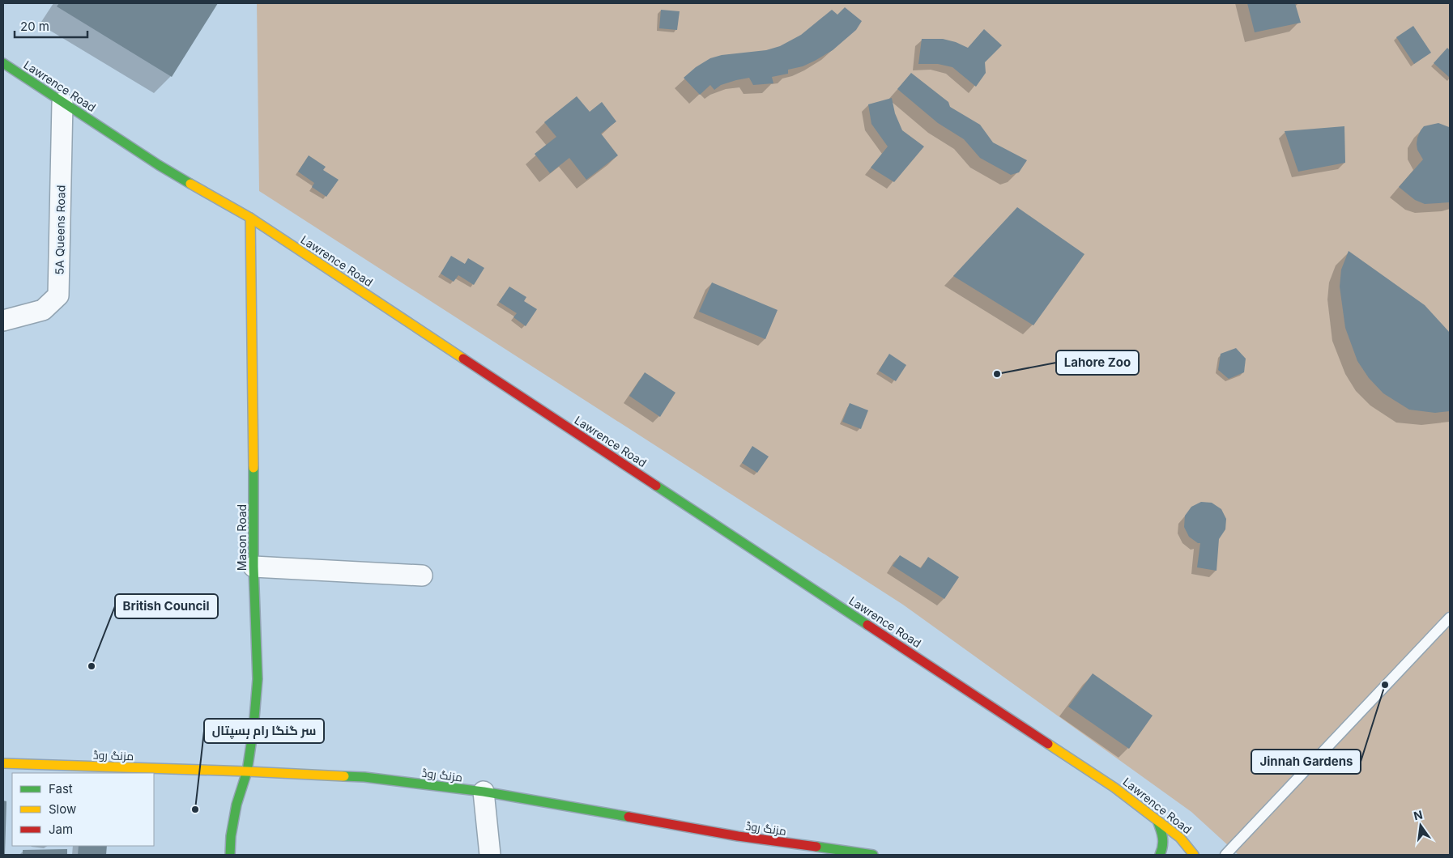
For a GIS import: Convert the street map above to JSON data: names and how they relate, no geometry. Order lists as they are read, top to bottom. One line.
{"streets":{"main road":["Lawrence Road","Mason Road","مزنگ روڈ"],"street":["5A Queens Road"]},"crossings":[["Lawrence Road","5A Queens Road"],["Lawrence Road","Mason Road"],["Mason Road","مزنگ روڈ"]],"places":["Lahore Zoo","British Council","Jinnah Gardens","سر گنگا رام ہسپتال"],"legend":["Fast","Slow","Jam"],"scale_bar":"20 m","north":"top"}
